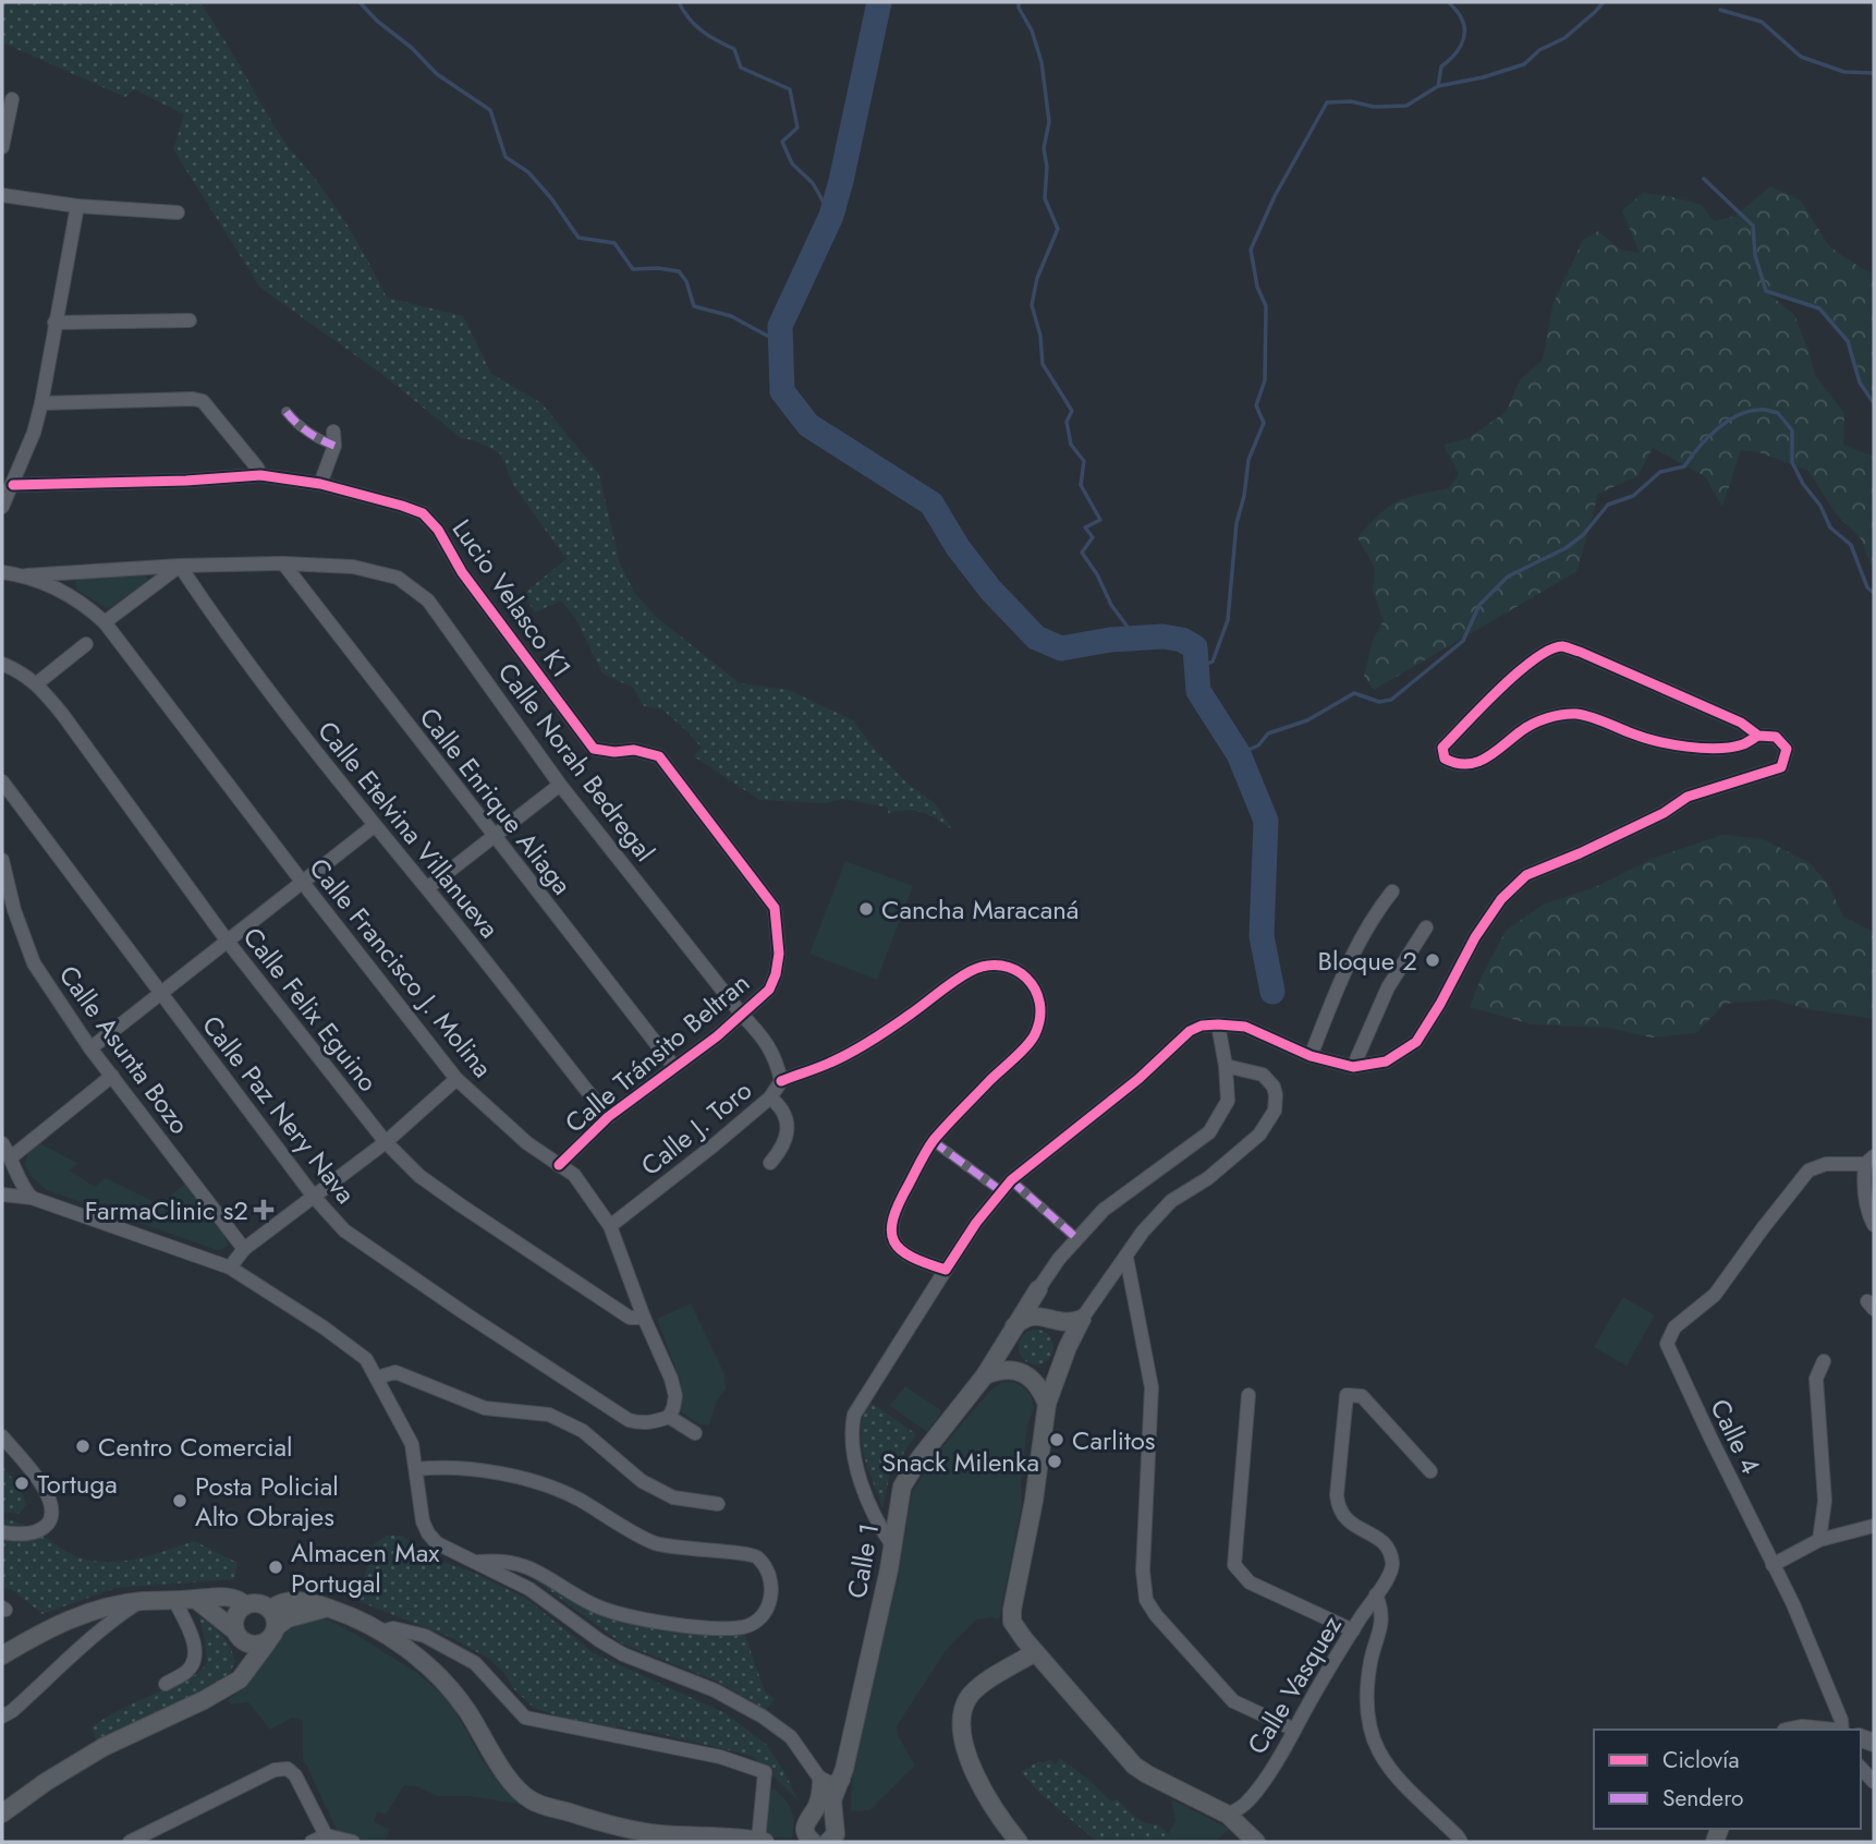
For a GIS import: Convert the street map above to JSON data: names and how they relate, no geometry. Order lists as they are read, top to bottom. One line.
{"streets":{"main road":["Calle 1"],"street":["Lucio Velasco K1","Calle Norah Bedregal","Calle Enrique Aliaga","Calle Etelvina Villanueva","Calle Francisco J. Molina","Calle Felix Eguino","Calle Asunta Bozo","Calle Tránsito Beltran","Calle Paz Nery Nava","Calle J. Toro","Calle 4","Calle Vasquez"]},"crossings":[["Lucio Velasco K1","Calle Tránsito Beltran"],["Calle Norah Bedregal","Calle Enrique Aliaga"],["Calle Norah Bedregal","Calle Etelvina Villanueva"],["Calle Norah Bedregal","Calle Francisco J. Molina"],["Calle Norah Bedregal","Calle Tránsito Beltran"],["Calle Norah Bedregal","Calle J. Toro"],["Calle Enrique Aliaga","Calle Tránsito Beltran"],["Calle Etelvina Villanueva","Calle Tránsito Beltran"],["Calle Francisco J. Molina","Calle Felix Eguino"],["Calle Francisco J. Molina","Calle Tránsito Beltran"],["Calle Francisco J. Molina","Calle Paz Nery Nava"],["Calle Francisco J. Molina","Calle J. Toro"],["Calle Tránsito Beltran","Calle J. Toro"]],"places":{"other":["Cancha Maracaná","Bloque 2","Carlitos","Centro Comercial","Snack Milenka","Tortuga","Posta Policial Alto Obrajes","Almacen Max Portugal"],"health":["FarmaClinic s2"]},"legend":["Ciclovía","Sendero"]}
